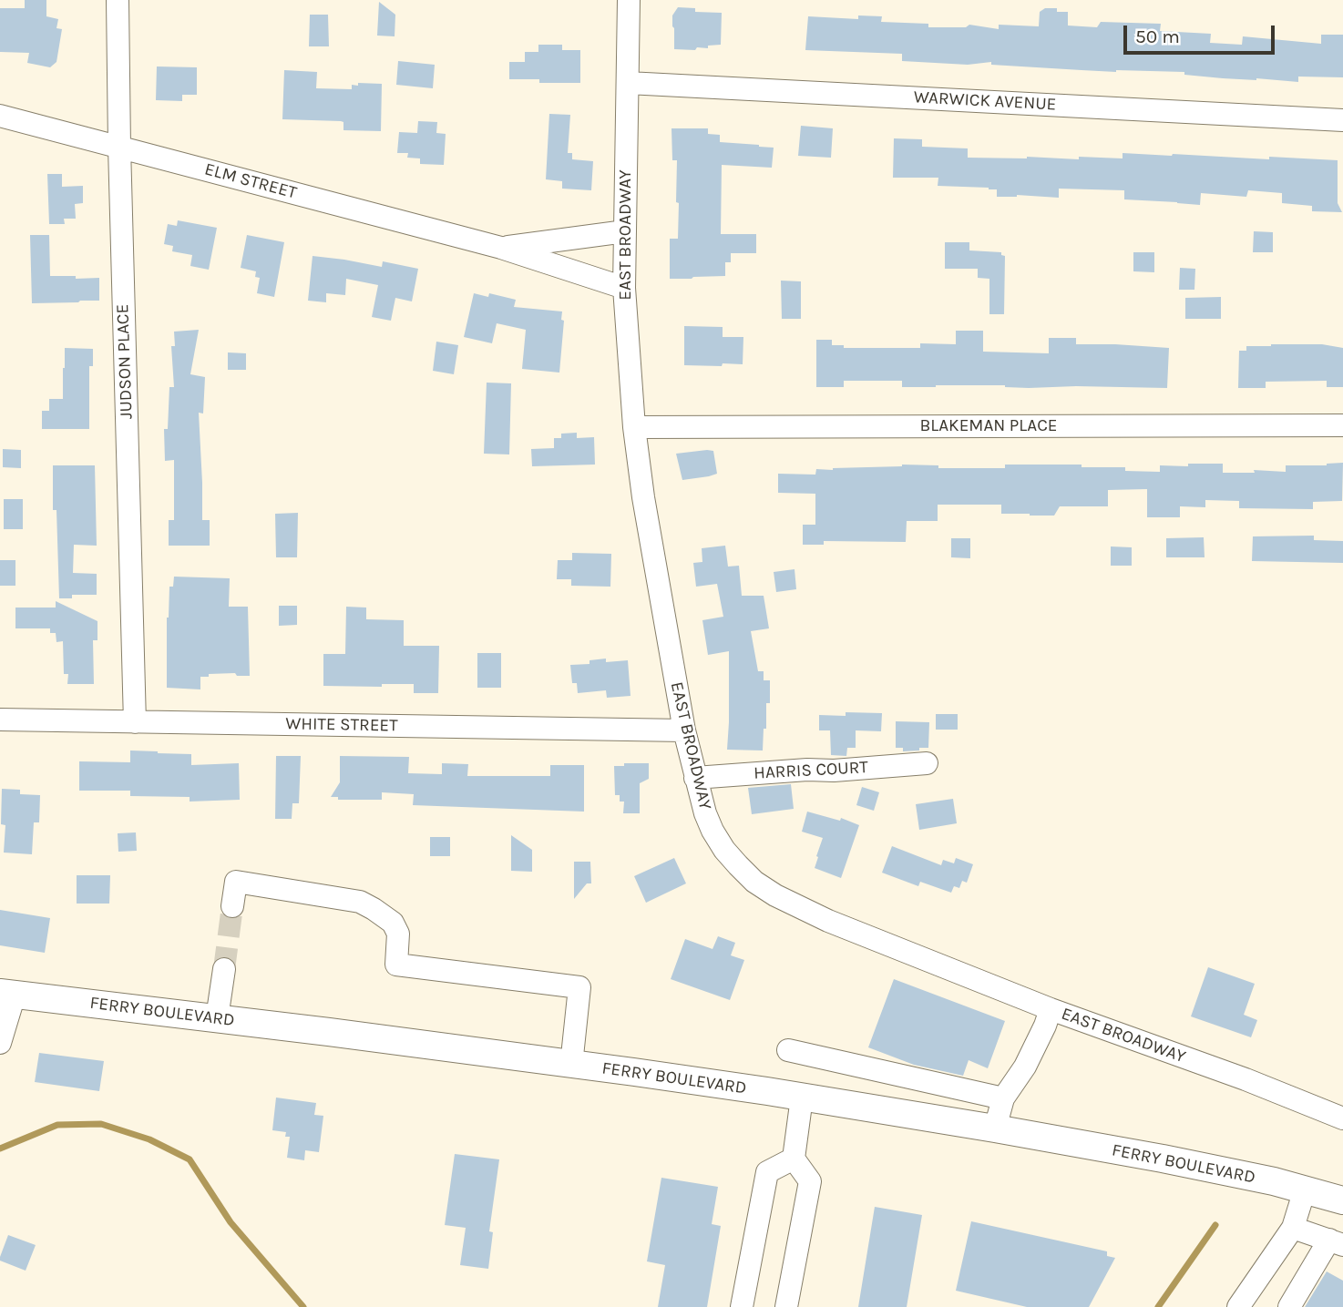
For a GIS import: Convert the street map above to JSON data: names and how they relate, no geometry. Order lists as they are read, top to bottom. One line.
{"streets":{"main road":["FERRY BOULEVARD"],"street":["WARWICK AVENUE","ELM STREET","EAST BROADWAY","JUDSON PLACE","BLAKEMAN PLACE","WHITE STREET","HARRIS COURT"]},"crossings":[["WARWICK AVENUE","EAST BROADWAY"],["ELM STREET","EAST BROADWAY"],["ELM STREET","JUDSON PLACE"],["EAST BROADWAY","BLAKEMAN PLACE"],["EAST BROADWAY","WHITE STREET"],["EAST BROADWAY","HARRIS COURT"],["JUDSON PLACE","WHITE STREET"]],"scale_bar":"50 m"}
